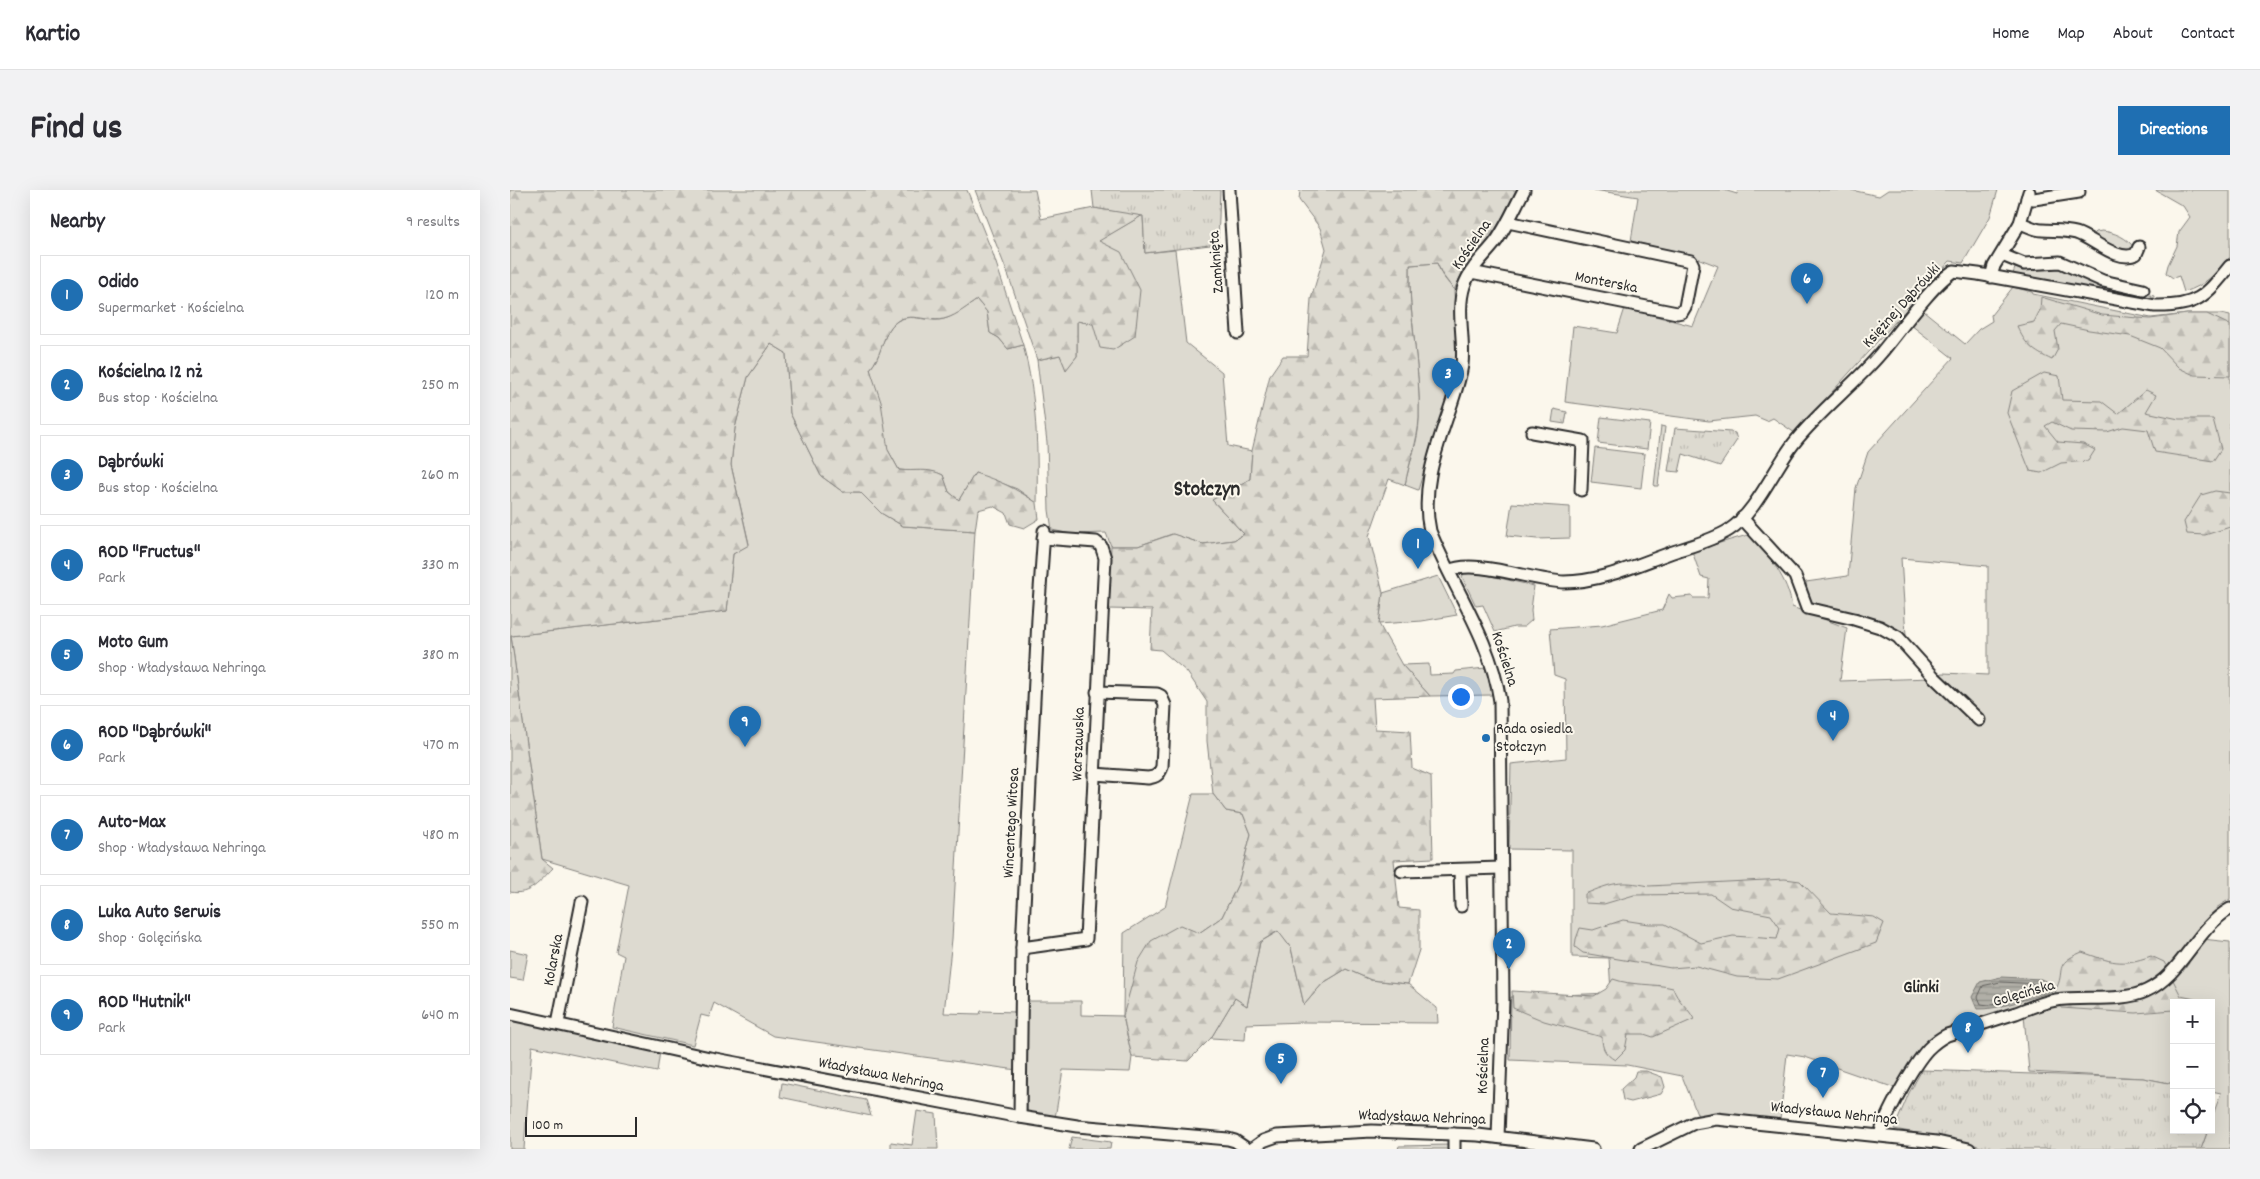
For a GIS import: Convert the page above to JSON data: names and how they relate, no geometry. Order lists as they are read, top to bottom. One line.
{"streets":{"street":["Kościelna","Zamknięta","Monterska","Księżnej Dąbrówki","Warszawska","Wincentego Witosa","Kolarska","Golęcińska","Władysława Nehringa"]},"crossings":[["Kościelna","Monterska"],["Kościelna","Księżnej Dąbrówki"],["Kościelna","Władysława Nehringa"],["Warszawska","Wincentego Witosa"],["Wincentego Witosa","Władysława Nehringa"],["Kolarska","Władysława Nehringa"],["Golęcińska","Władysława Nehringa"]],"districts":["Stołczyn","Glinki"],"places":["Rada osiedla Stołczyn"],"scale_bar":"100 m","page":{"header":"Kartio","nav":["Home","Map","About","Contact"],"title":"Find us","buttons":"Directions","heading":["Nearby","9 results"],"list":[{"mark":"1","name":"Odido","note":"Supermarket · Kościelna","value":"120 m"},{"mark":"2","name":"Kościelna 12 nż","note":"Bus stop · Kościelna","value":"250 m"},{"mark":"3","name":"Dąbrówki","note":"Bus stop · Kościelna","value":"260 m"},{"mark":"4","name":"ROD \"Fructus\"","note":"Park","value":"330 m"},{"mark":"5","name":"Moto Gum","note":"Shop · Władysława Nehringa","value":"380 m"},{"mark":"6","name":"ROD \"Dąbrówki\"","note":"Park","value":"470 m"},{"mark":"7","name":"Auto-Max","note":"Shop · Władysława Nehringa","value":"480 m"},{"mark":"8","name":"Luka Auto Serwis","note":"Shop · Golęcińska","value":"550 m"},{"mark":"9","name":"ROD \"Hutnik\"","note":"Park","value":"640 m"}],"pins":["6","3","1","4","9","2","8","5","7"],"map_buttons":["+","−"],"scale":"100 m"}}
